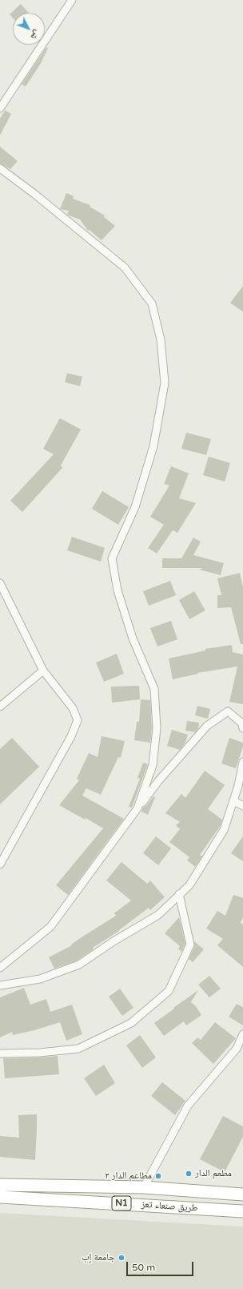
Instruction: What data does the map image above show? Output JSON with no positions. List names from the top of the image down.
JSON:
{
  "streets": {
    "highway": ["N1", "طريق صنعاء تعز"]
  },
  "places": ["مطعم الدار", "مطاعم الدار ٢", "جامعة إب"],
  "scale_bar": "50 m",
  "north": "bottom right"
}
